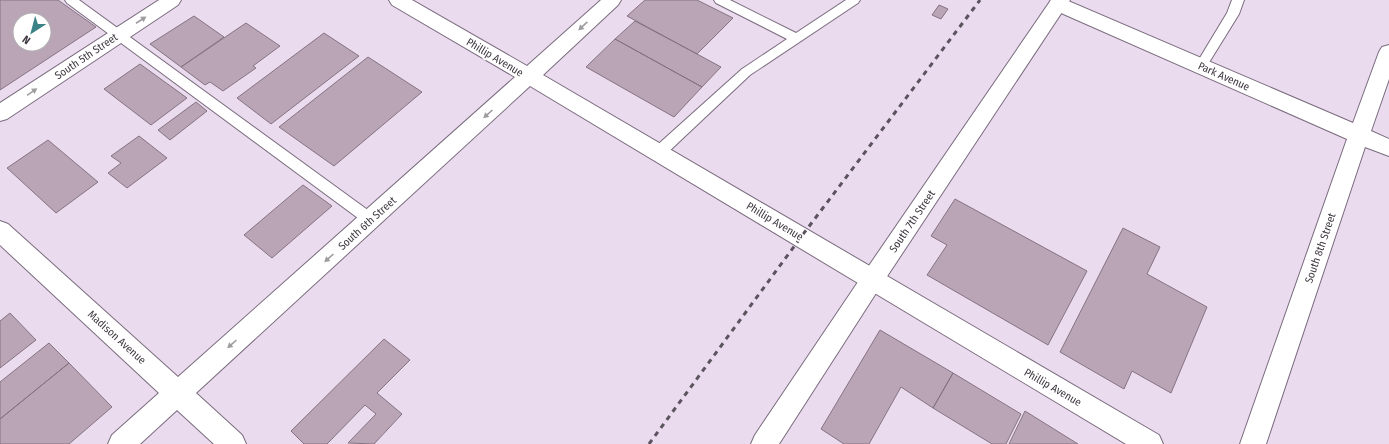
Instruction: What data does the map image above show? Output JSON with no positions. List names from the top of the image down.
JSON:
{
  "streets": {
    "street": [
      "South 5th Street",
      "Phillip Avenue",
      "Park Avenue",
      "South 7th Street",
      "South 6th Street",
      "South 8th Street",
      "Madison Avenue"
    ]
  },
  "crossings": [
    ["Phillip Avenue", "South 7th Street"],
    ["Phillip Avenue", "South 6th Street"],
    ["Park Avenue", "South 7th Street"],
    ["Park Avenue", "South 8th Street"],
    ["South 6th Street", "Madison Avenue"]
  ],
  "one_way": ["South 5th Street", "South 6th Street"],
  "north": "bottom left"
}
